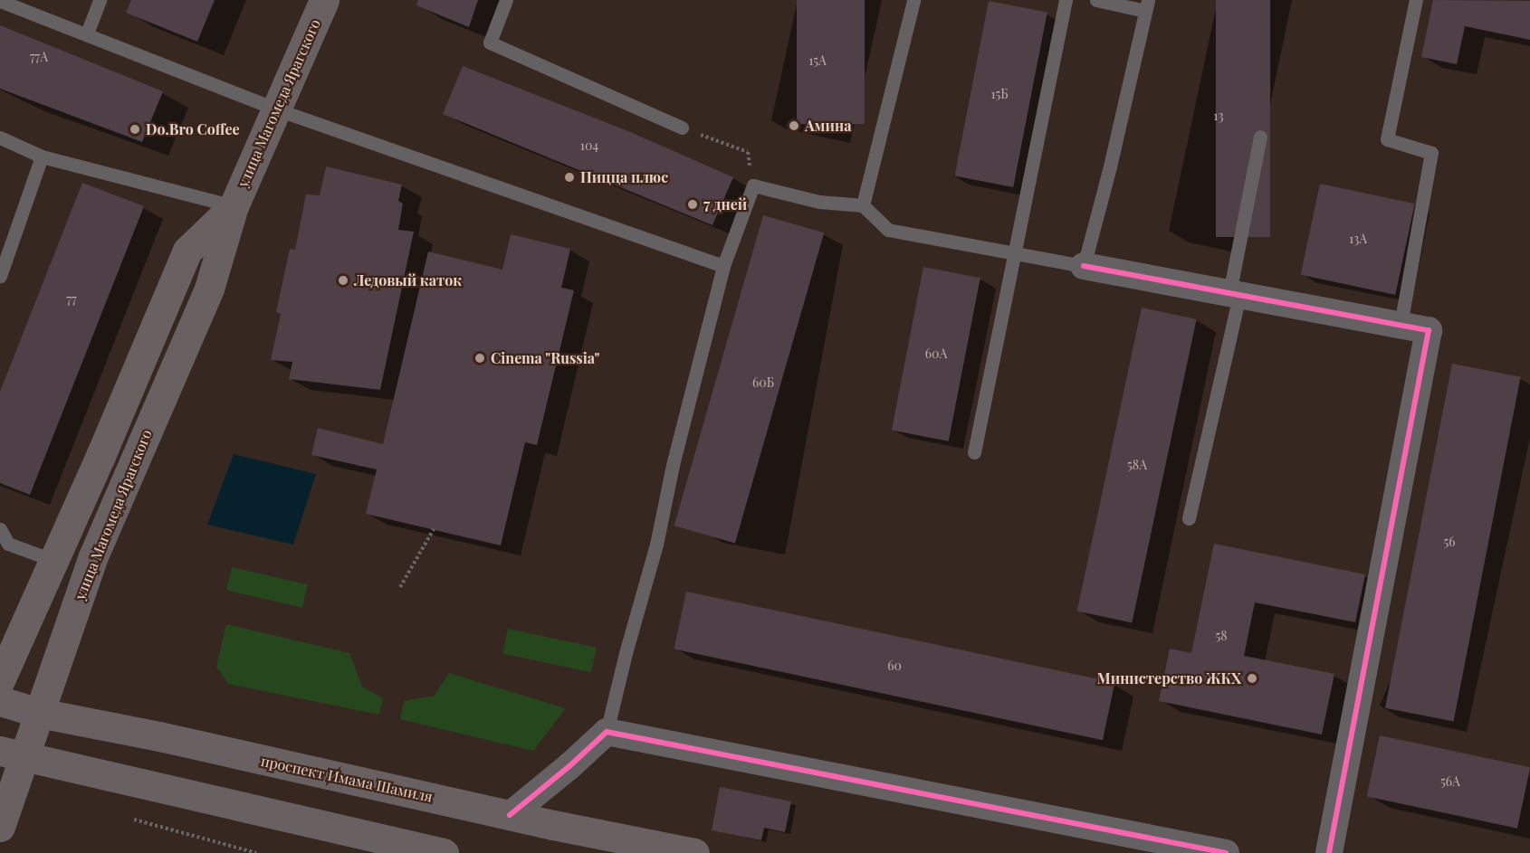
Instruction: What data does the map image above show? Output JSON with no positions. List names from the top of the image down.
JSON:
{
  "streets": {
    "main road": ["улица Магомеда Ярагского", "проспект Имама Шамиля"]
  },
  "crossings": [
    ["улица Магомеда Ярагского", "проспект Имама Шамиля"]
  ],
  "places": [
    "Амина",
    "Do.Bro Coffee",
    "Пицца плюс",
    "7 дней",
    "Ледовый каток",
    "Cinema \"Russia\"",
    "Министерство ЖКХ"
  ],
  "house_numbers": [
    "77А",
    "15А",
    "15Б",
    "13",
    "104",
    "13А",
    "77",
    "60А",
    "60Б",
    "58А",
    "56",
    "58",
    "60",
    "56А"
  ]
}
